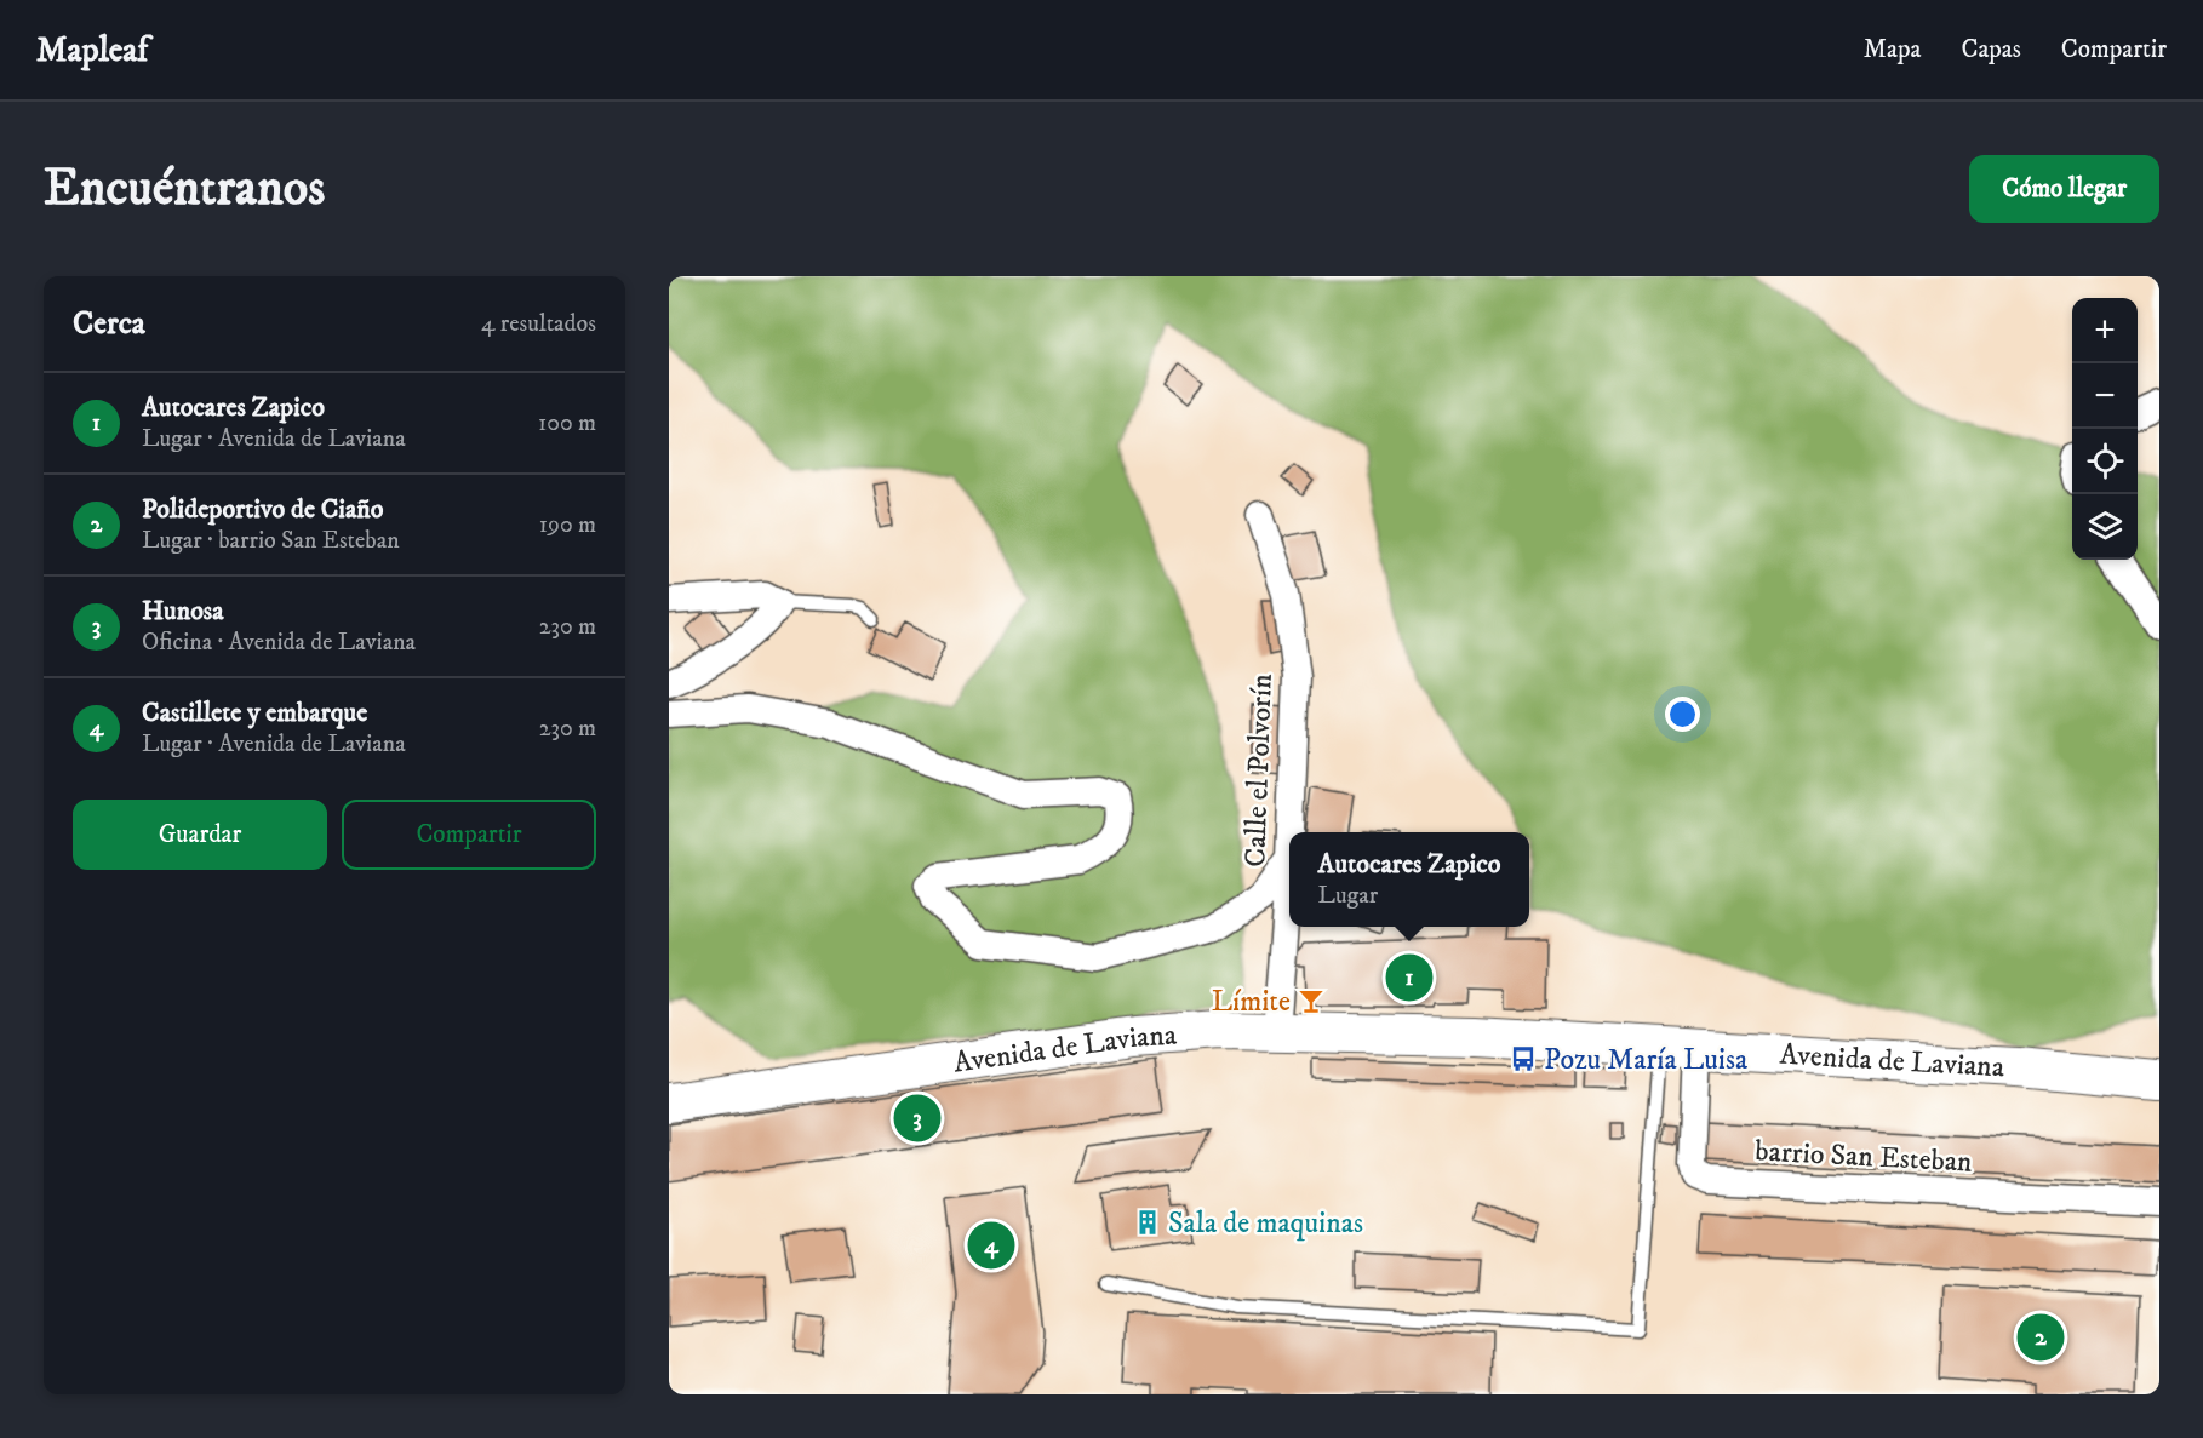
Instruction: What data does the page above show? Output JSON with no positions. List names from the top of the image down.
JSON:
{
  "streets": {
    "street": ["Calle el Polvorín", "Avenida de Laviana", "barrio San Esteban"]
  },
  "crossings": [
    ["Calle el Polvorín", "Avenida de Laviana"],
    ["Avenida de Laviana", "barrio San Esteban"]
  ],
  "places": {
    "bar": ["Límite"],
    "bus stop": ["Pozu María Luisa"],
    "building": ["Sala de maquinas"]
  },
  "page": {
    "header": "Mapleaf",
    "nav": ["Mapa", "Capas", "Compartir"],
    "buttons": [
      "Cómo llegar",
      ["Guardar", "Compartir"]
    ],
    "title": "Encuéntranos",
    "heading": ["Cerca", "4 resultados"],
    "map_buttons": ["+", "−"],
    "list": [
      {
        "mark": "1",
        "name": "Autocares Zapico",
        "note": "Lugar · Avenida de Laviana",
        "value": "100 m"
      },
      {
        "mark": "2",
        "name": "Polideportivo de Ciaño",
        "note": "Lugar · barrio San Esteban",
        "value": "190 m"
      },
      {
        "mark": "3",
        "name": "Hunosa",
        "note": "Oficina · Avenida de Laviana",
        "value": "230 m"
      },
      {
        "mark": "4",
        "name": "Castillete y embarque",
        "note": "Lugar · Avenida de Laviana",
        "value": "230 m"
      }
    ],
    "popup": ["Autocares Zapico", "Lugar"],
    "pins": [
      "1",
      "3",
      "4",
      "2"
    ]
  }
}
